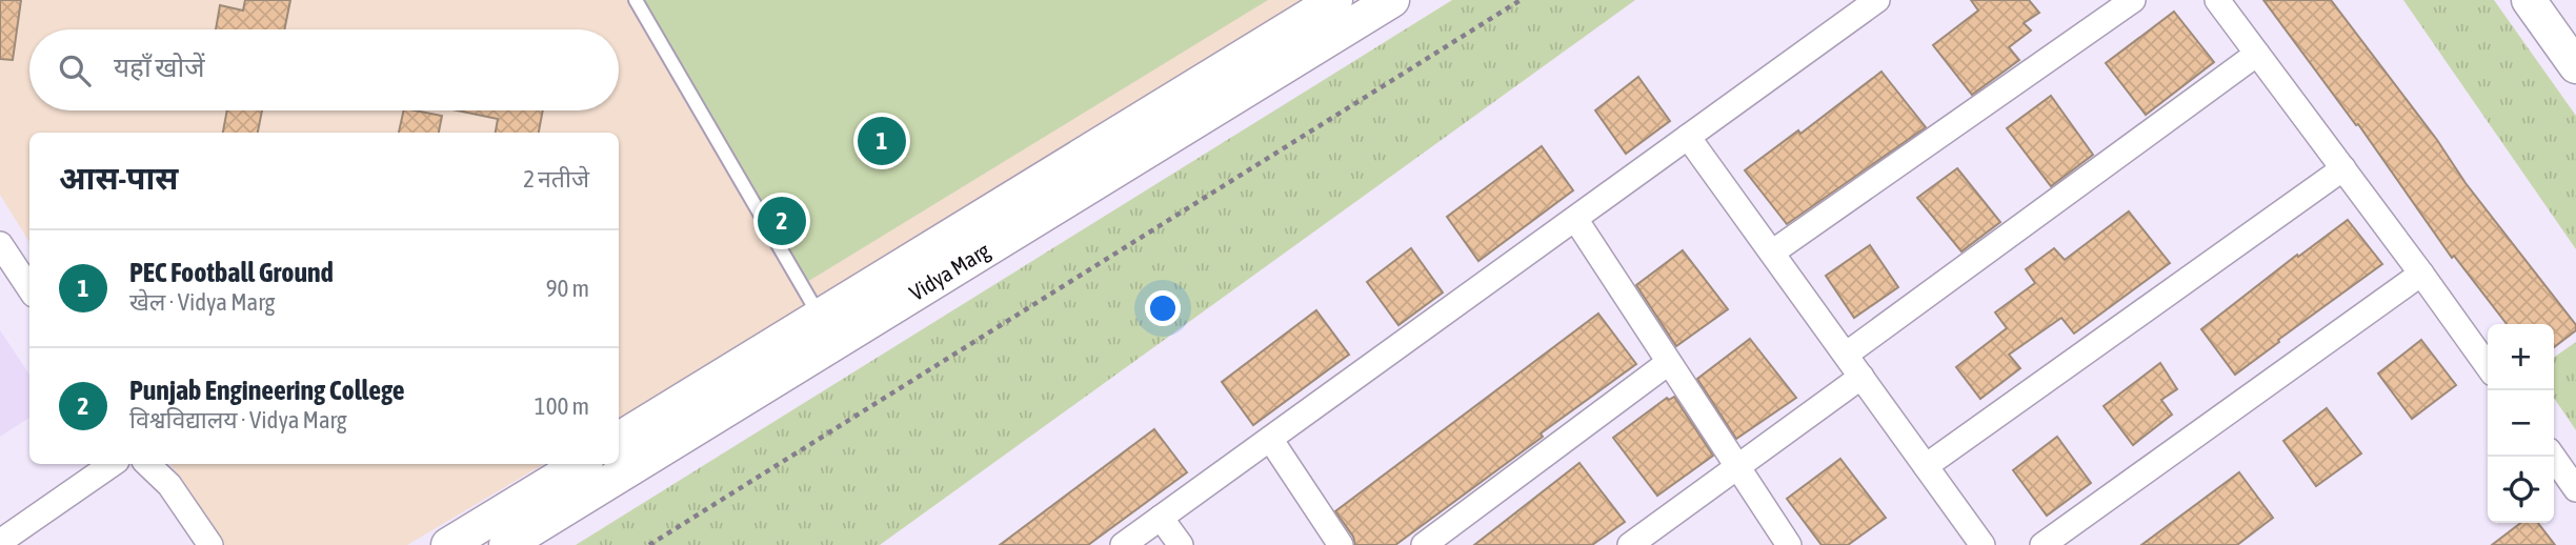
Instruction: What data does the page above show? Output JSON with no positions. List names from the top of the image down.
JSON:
{
  "streets": {
    "main road": ["Vidya Marg"]
  },
  "page": {
    "search": "यहाँ खोजें",
    "pins": ["1", "2"],
    "heading": ["आस-पास", "2 नतीजे"],
    "list": [
      {
        "mark": "1",
        "name": "PEC Football Ground",
        "note": "खेल · Vidya Marg",
        "value": "90 m"
      },
      {
        "mark": "2",
        "name": "Punjab Engineering College",
        "note": "विश्वविद्यालय · Vidya Marg",
        "value": "100 m"
      }
    ],
    "map_buttons": ["+", "−"]
  }
}
